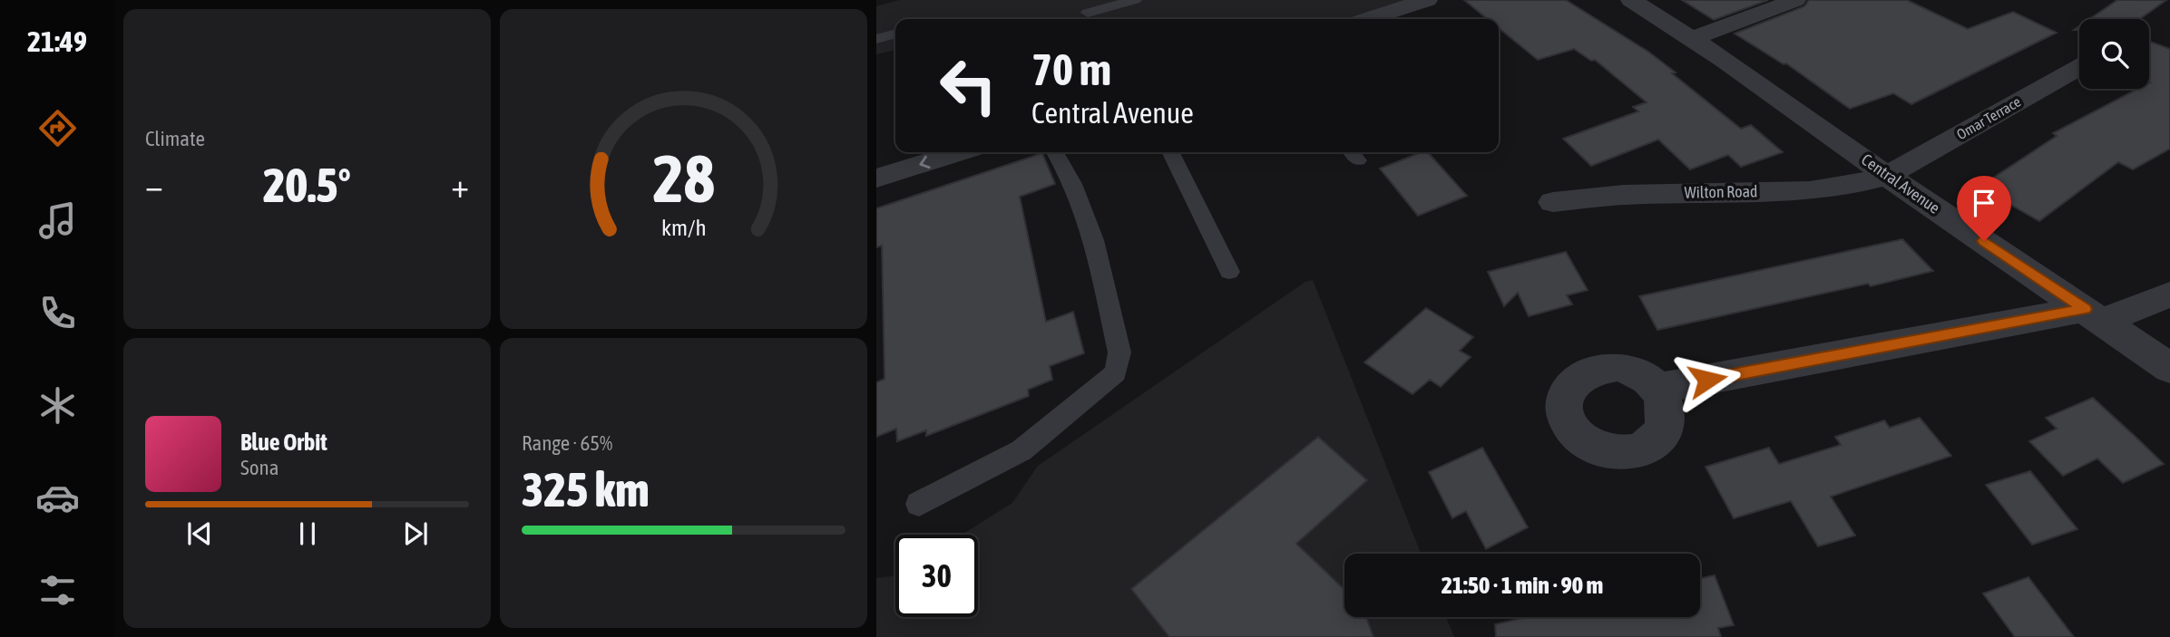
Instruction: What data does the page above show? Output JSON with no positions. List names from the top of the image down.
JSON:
{
  "streets": {
    "street": ["Omar Terrace", "Central Avenue", "Wilton Road"]
  },
  "crossings": [
    ["Omar Terrace", "Central Avenue"],
    ["Omar Terrace", "Wilton Road"],
    ["Central Avenue", "Wilton Road"]
  ],
  "page": {
    "tabs": "21:49",
    "tile": [
      "Climate",
      ["Range · 65%", "325 km"]
    ],
    "turn": ["70 m", "Central Avenue"],
    "heat": ["−", "20.5°", "+"],
    "song": ["Blue Orbit", "Sona"],
    "limit": "30",
    "trip": "21:50 · 1 min · 90 m",
    "gauge": ["28", "km/h"]
  }
}
